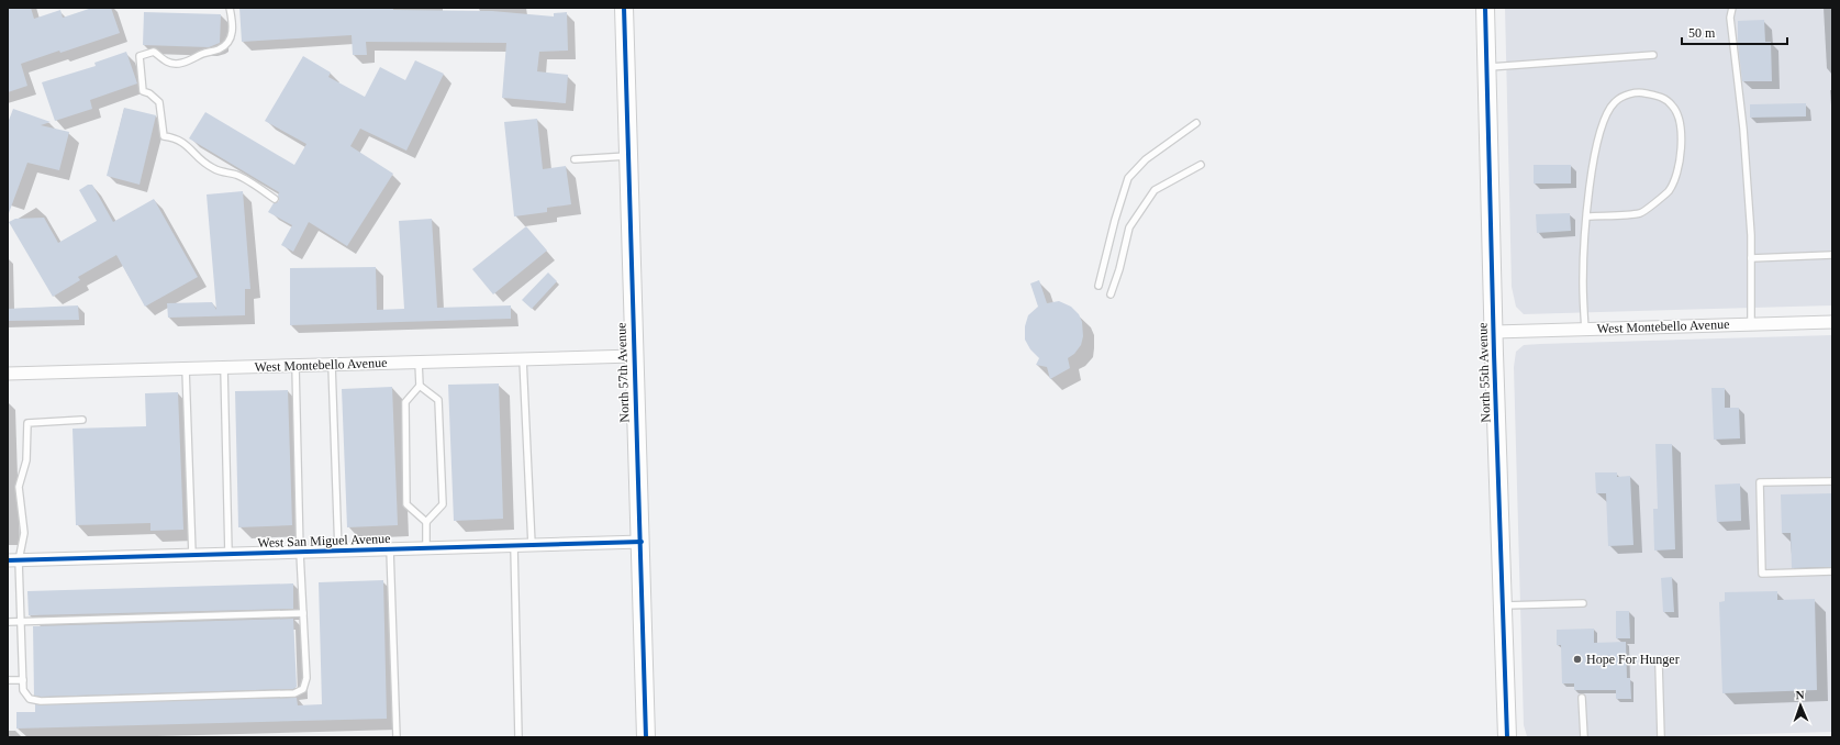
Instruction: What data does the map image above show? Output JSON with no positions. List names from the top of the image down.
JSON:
{
  "streets": {
    "street": [
      "West Montebello Avenue",
      "North 57th Avenue",
      "North 55th Avenue",
      "West San Miguel Avenue"
    ]
  },
  "crossings": [
    ["West Montebello Avenue", "North 57th Avenue"],
    ["West Montebello Avenue", "North 55th Avenue"],
    ["North 57th Avenue", "West San Miguel Avenue"]
  ],
  "places": ["Hope For Hunger"],
  "scale_bar": "50 m",
  "north": "top"
}
